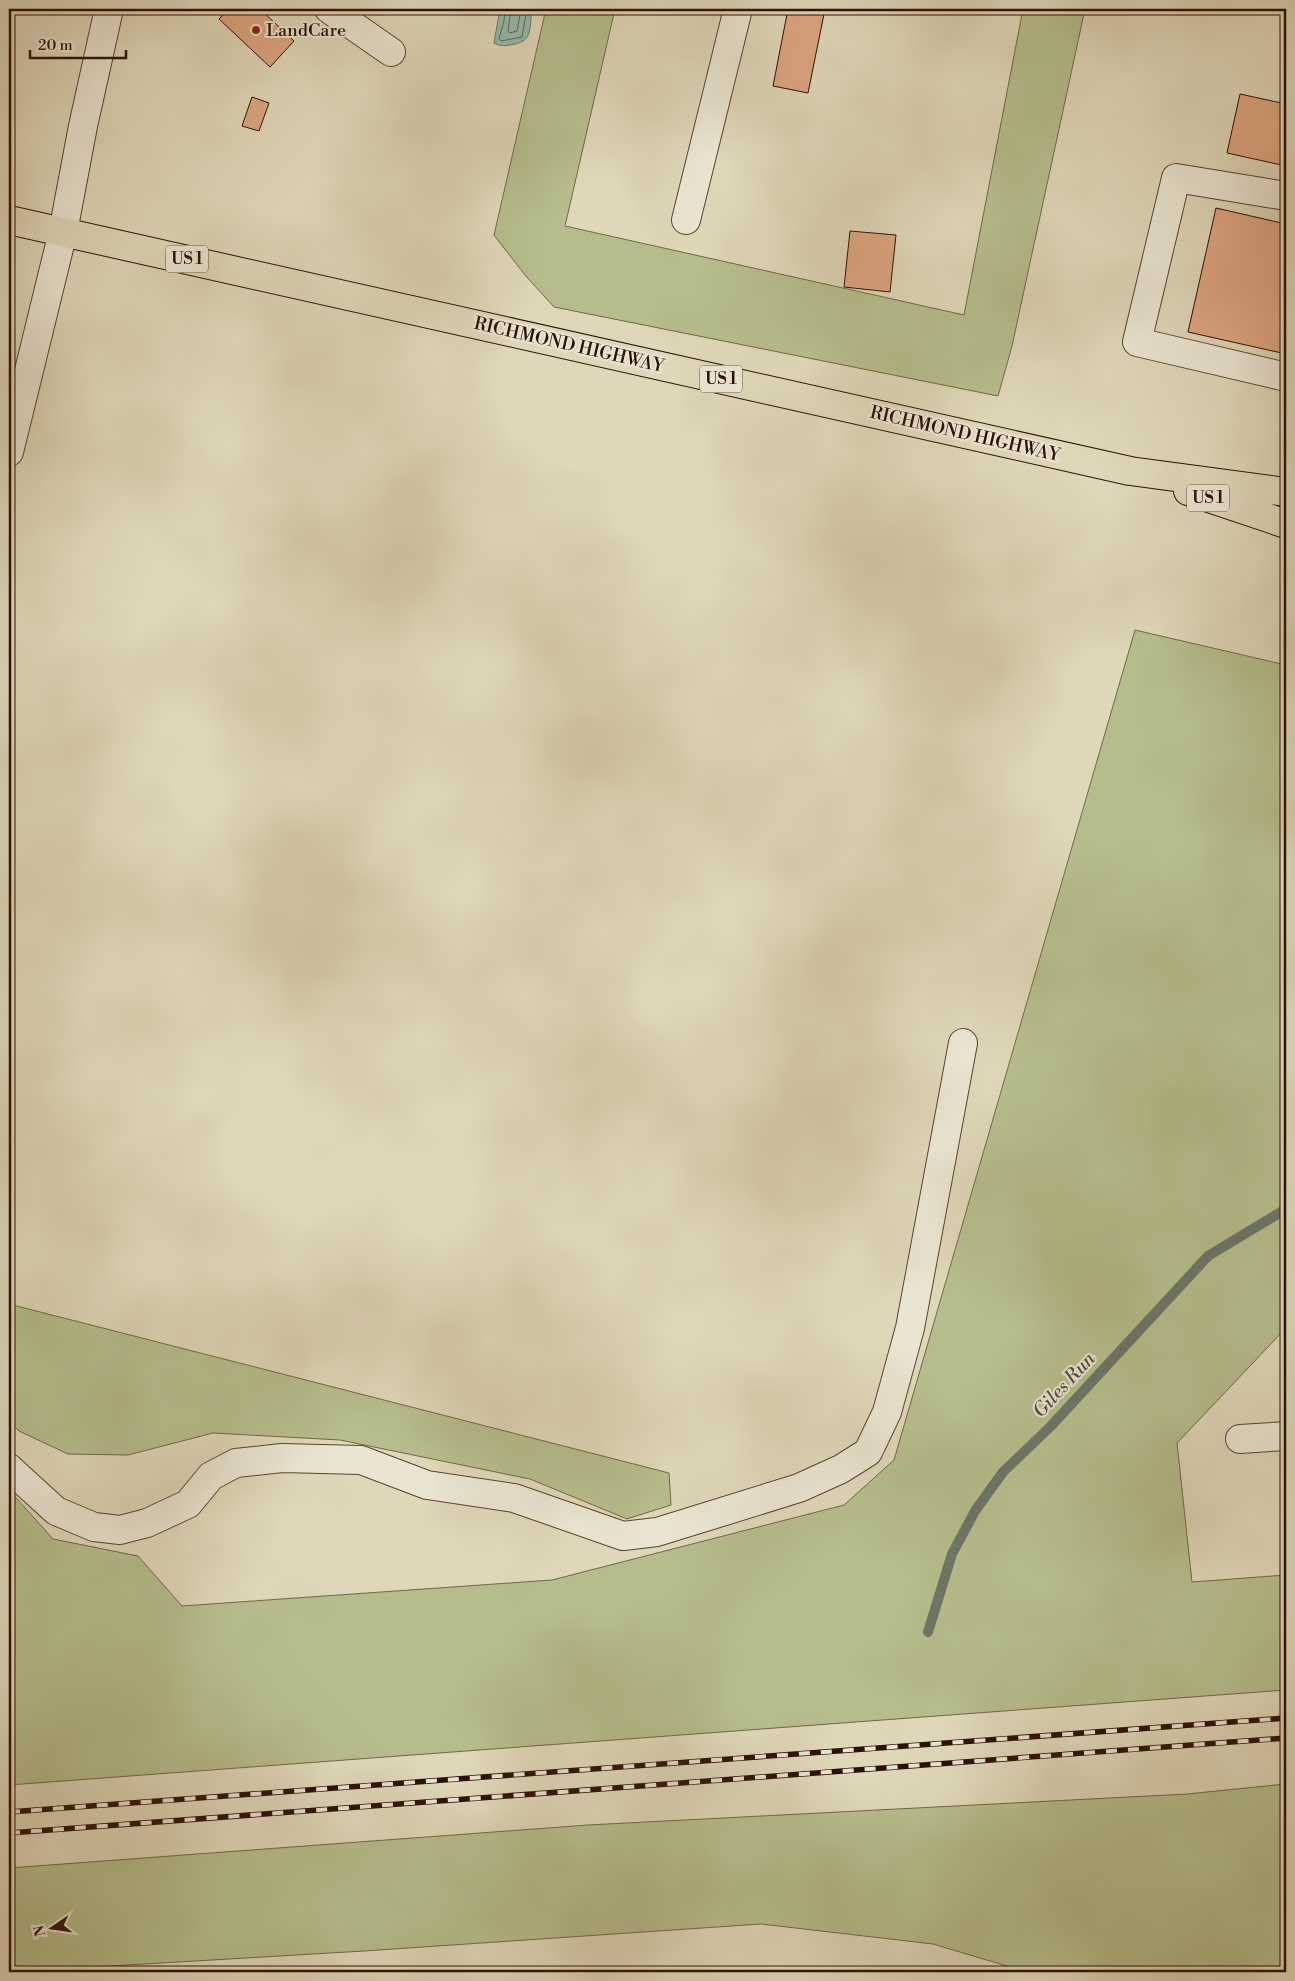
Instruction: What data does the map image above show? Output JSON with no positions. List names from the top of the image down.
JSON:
{
  "streets": {
    "highway": ["US 1", "RICHMOND HIGHWAY"]
  },
  "water": ["Giles Run"],
  "places": ["LandCare"],
  "scale_bar": "20 m",
  "north": "left"
}
